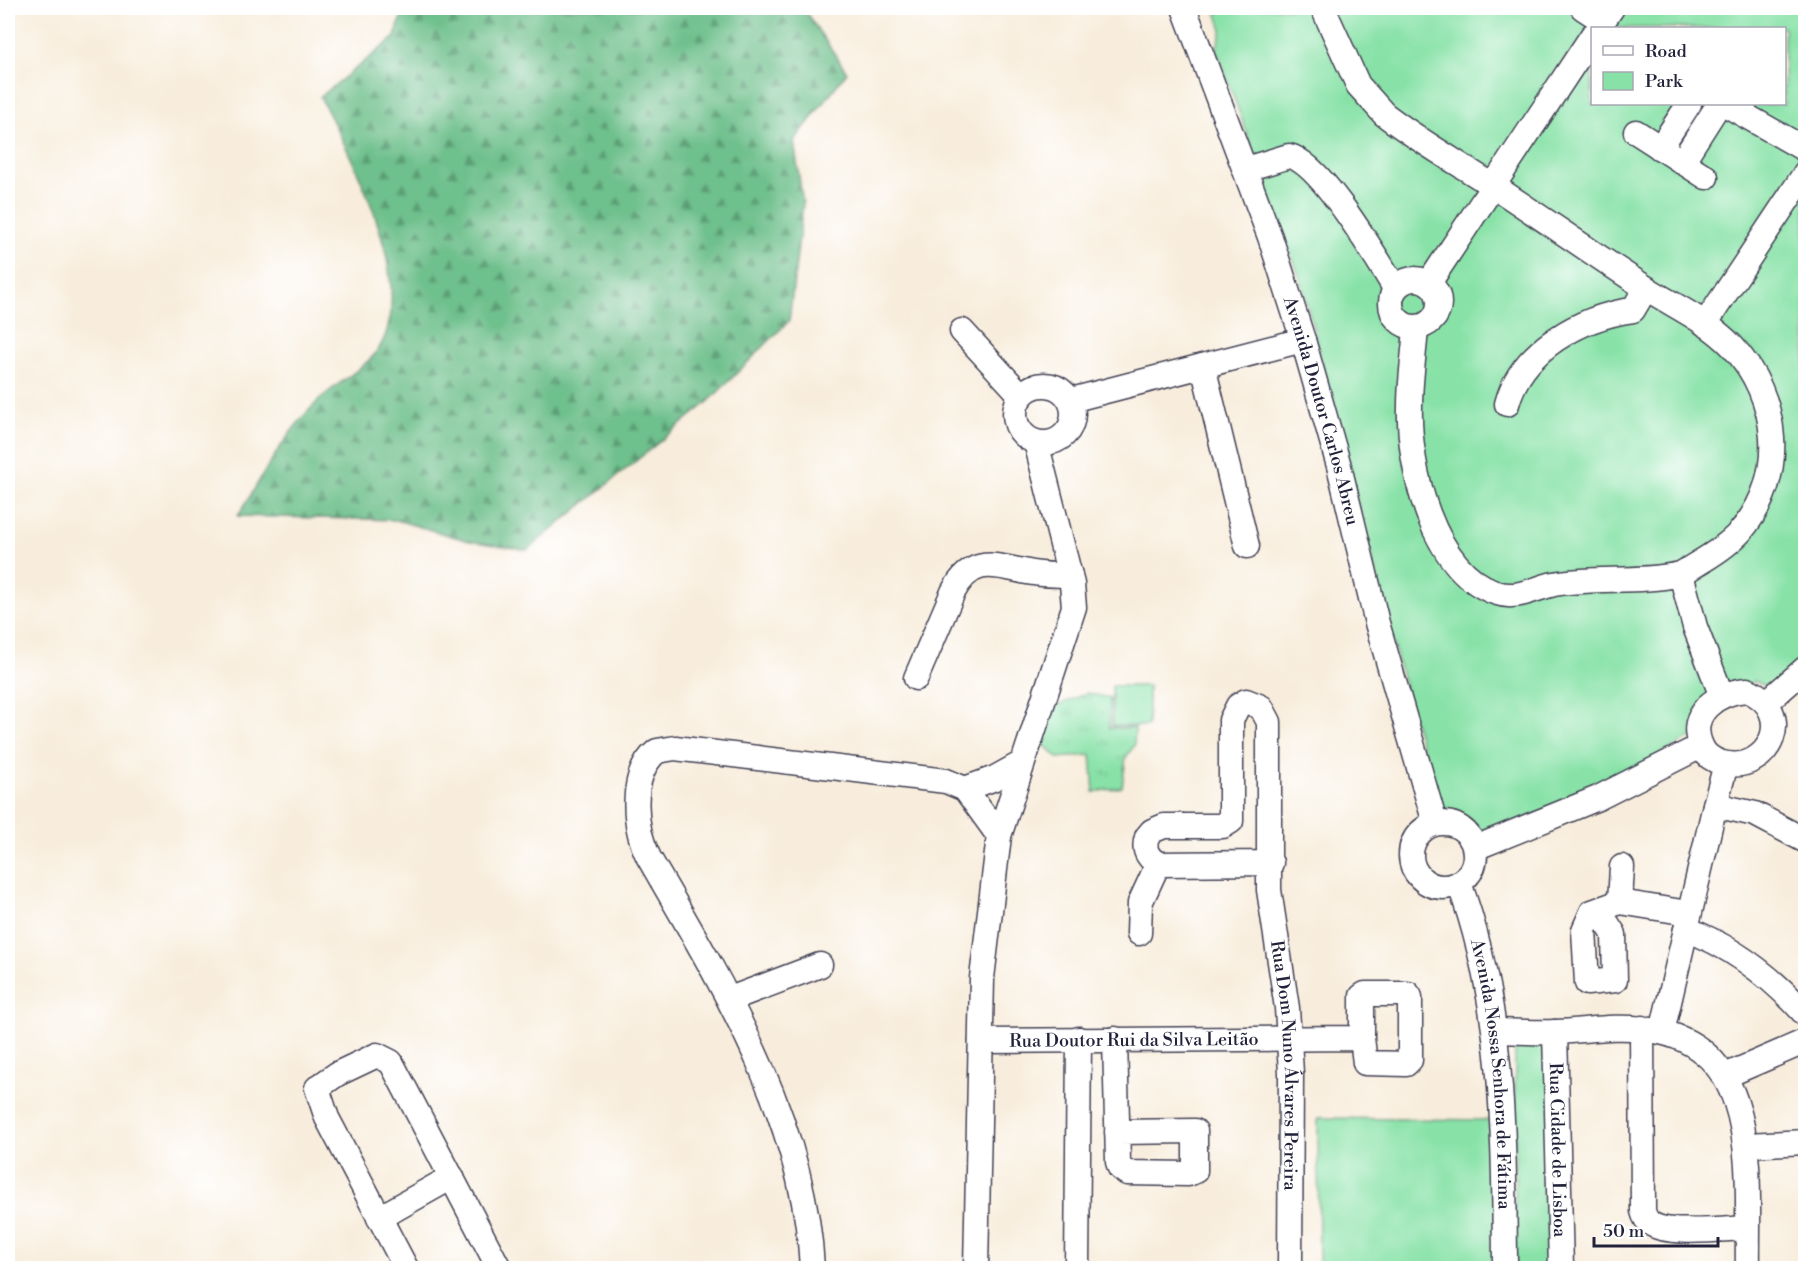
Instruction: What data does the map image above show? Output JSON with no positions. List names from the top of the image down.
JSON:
{
  "streets": {
    "street": [
      "Avenida Doutor Carlos Abreu",
      "Rua Doutor Rui da Silva Leitão",
      "Rua Dom Nuno Álvares Pereira",
      "Avenida Nossa Senhora de Fátima",
      "Rua Cidade de Lisboa"
    ]
  },
  "crossings": [
    ["Avenida Doutor Carlos Abreu", "Avenida Nossa Senhora de Fátima"],
    ["Rua Doutor Rui da Silva Leitão", "Rua Dom Nuno Álvares Pereira"]
  ],
  "legend": ["Road", "Park"],
  "scale_bar": "50 m"
}
